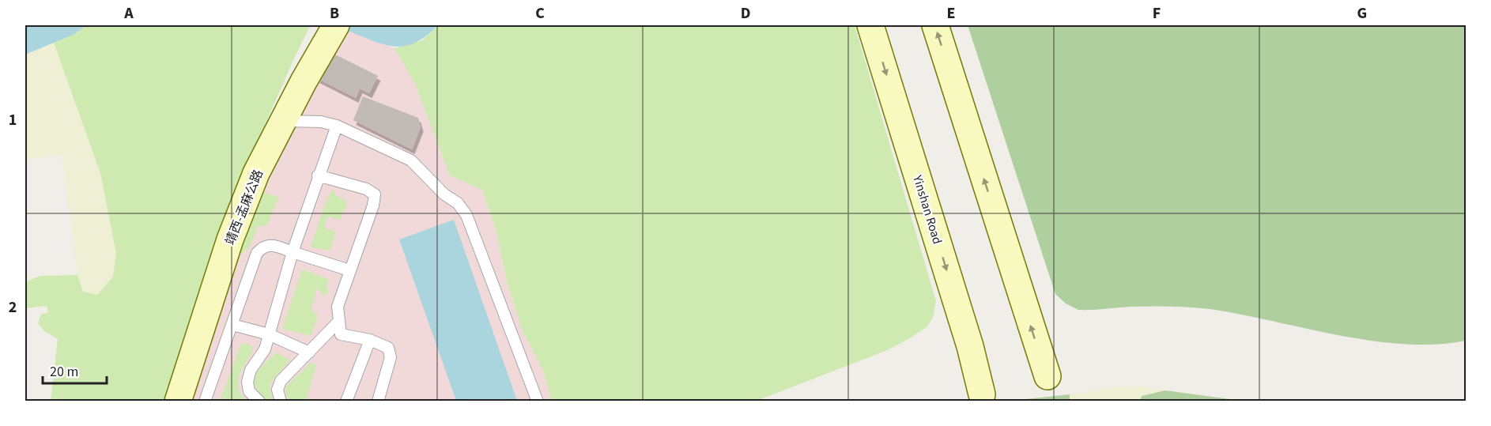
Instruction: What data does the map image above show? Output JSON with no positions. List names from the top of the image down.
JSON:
{
  "streets": {
    "main road": ["靖西-孟麻公路", "Yinshan Road"]
  },
  "scale_bar": "20 m",
  "grid": {
    "columns": [
      "A",
      "B",
      "C",
      "D",
      "E",
      "F",
      "G"
    ],
    "rows": ["1", "2"]
  }
}
